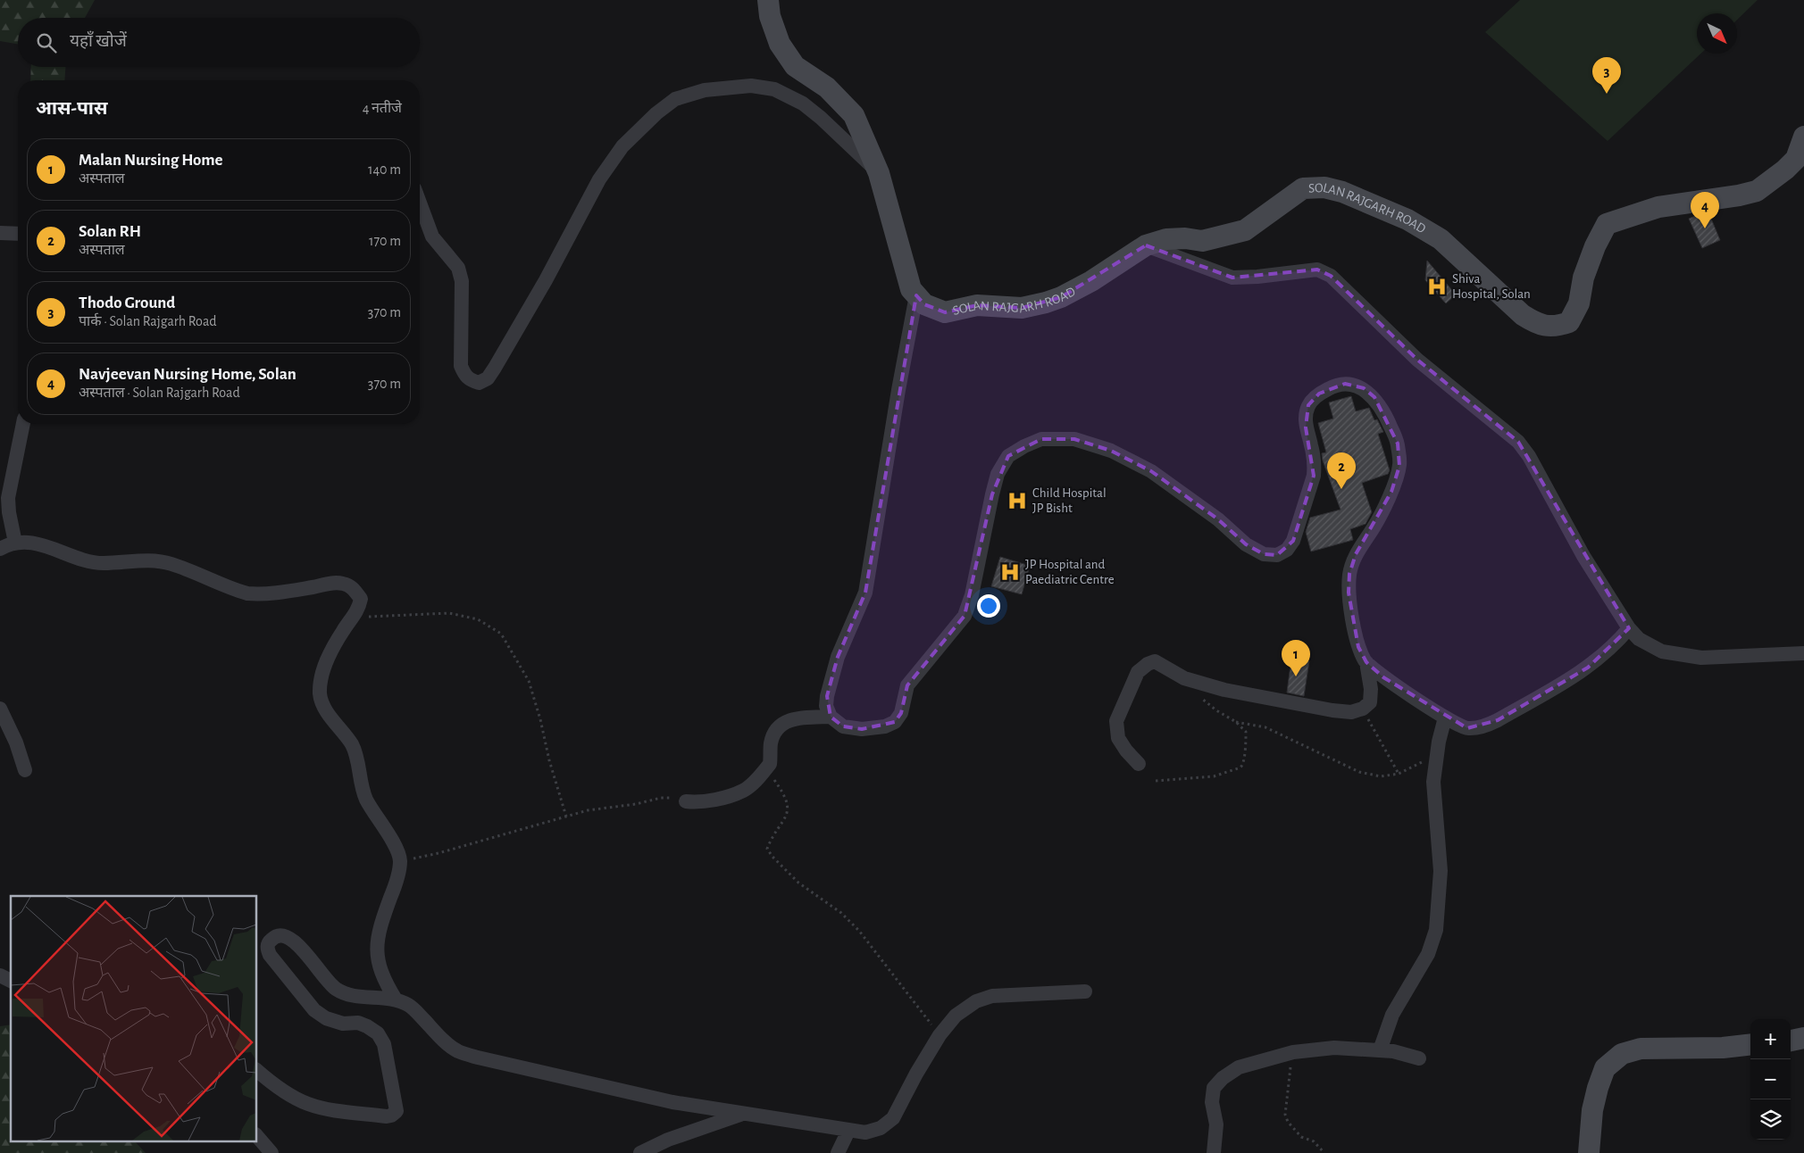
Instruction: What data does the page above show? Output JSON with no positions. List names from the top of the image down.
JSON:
{
  "streets": {
    "main road": ["SOLAN RAJGARH ROAD"]
  },
  "places": {
    "hospital": ["Shiva Hospital, Solan", "Child Hospital JP Bisht", "JP Hospital and Paediatric Centre"]
  },
  "north": "bottom right",
  "page": {
    "search": "यहाँ खोजें",
    "pins": [
      "3",
      "4",
      "2",
      "1"
    ],
    "heading": ["आस-पास", "4 नतीजे"],
    "list": [
      {
        "mark": "1",
        "name": "Malan Nursing Home",
        "note": "अस्पताल",
        "value": "140 m"
      },
      {
        "mark": "2",
        "name": "Solan RH",
        "note": "अस्पताल",
        "value": "170 m"
      },
      {
        "mark": "3",
        "name": "Thodo Ground",
        "note": "पार्क · Solan Rajgarh Road",
        "value": "370 m"
      },
      {
        "mark": "4",
        "name": "Navjeevan Nursing Home, Solan",
        "note": "अस्पताल · Solan Rajgarh Road",
        "value": "370 m"
      }
    ],
    "map_buttons": ["+", "−"]
  }
}
